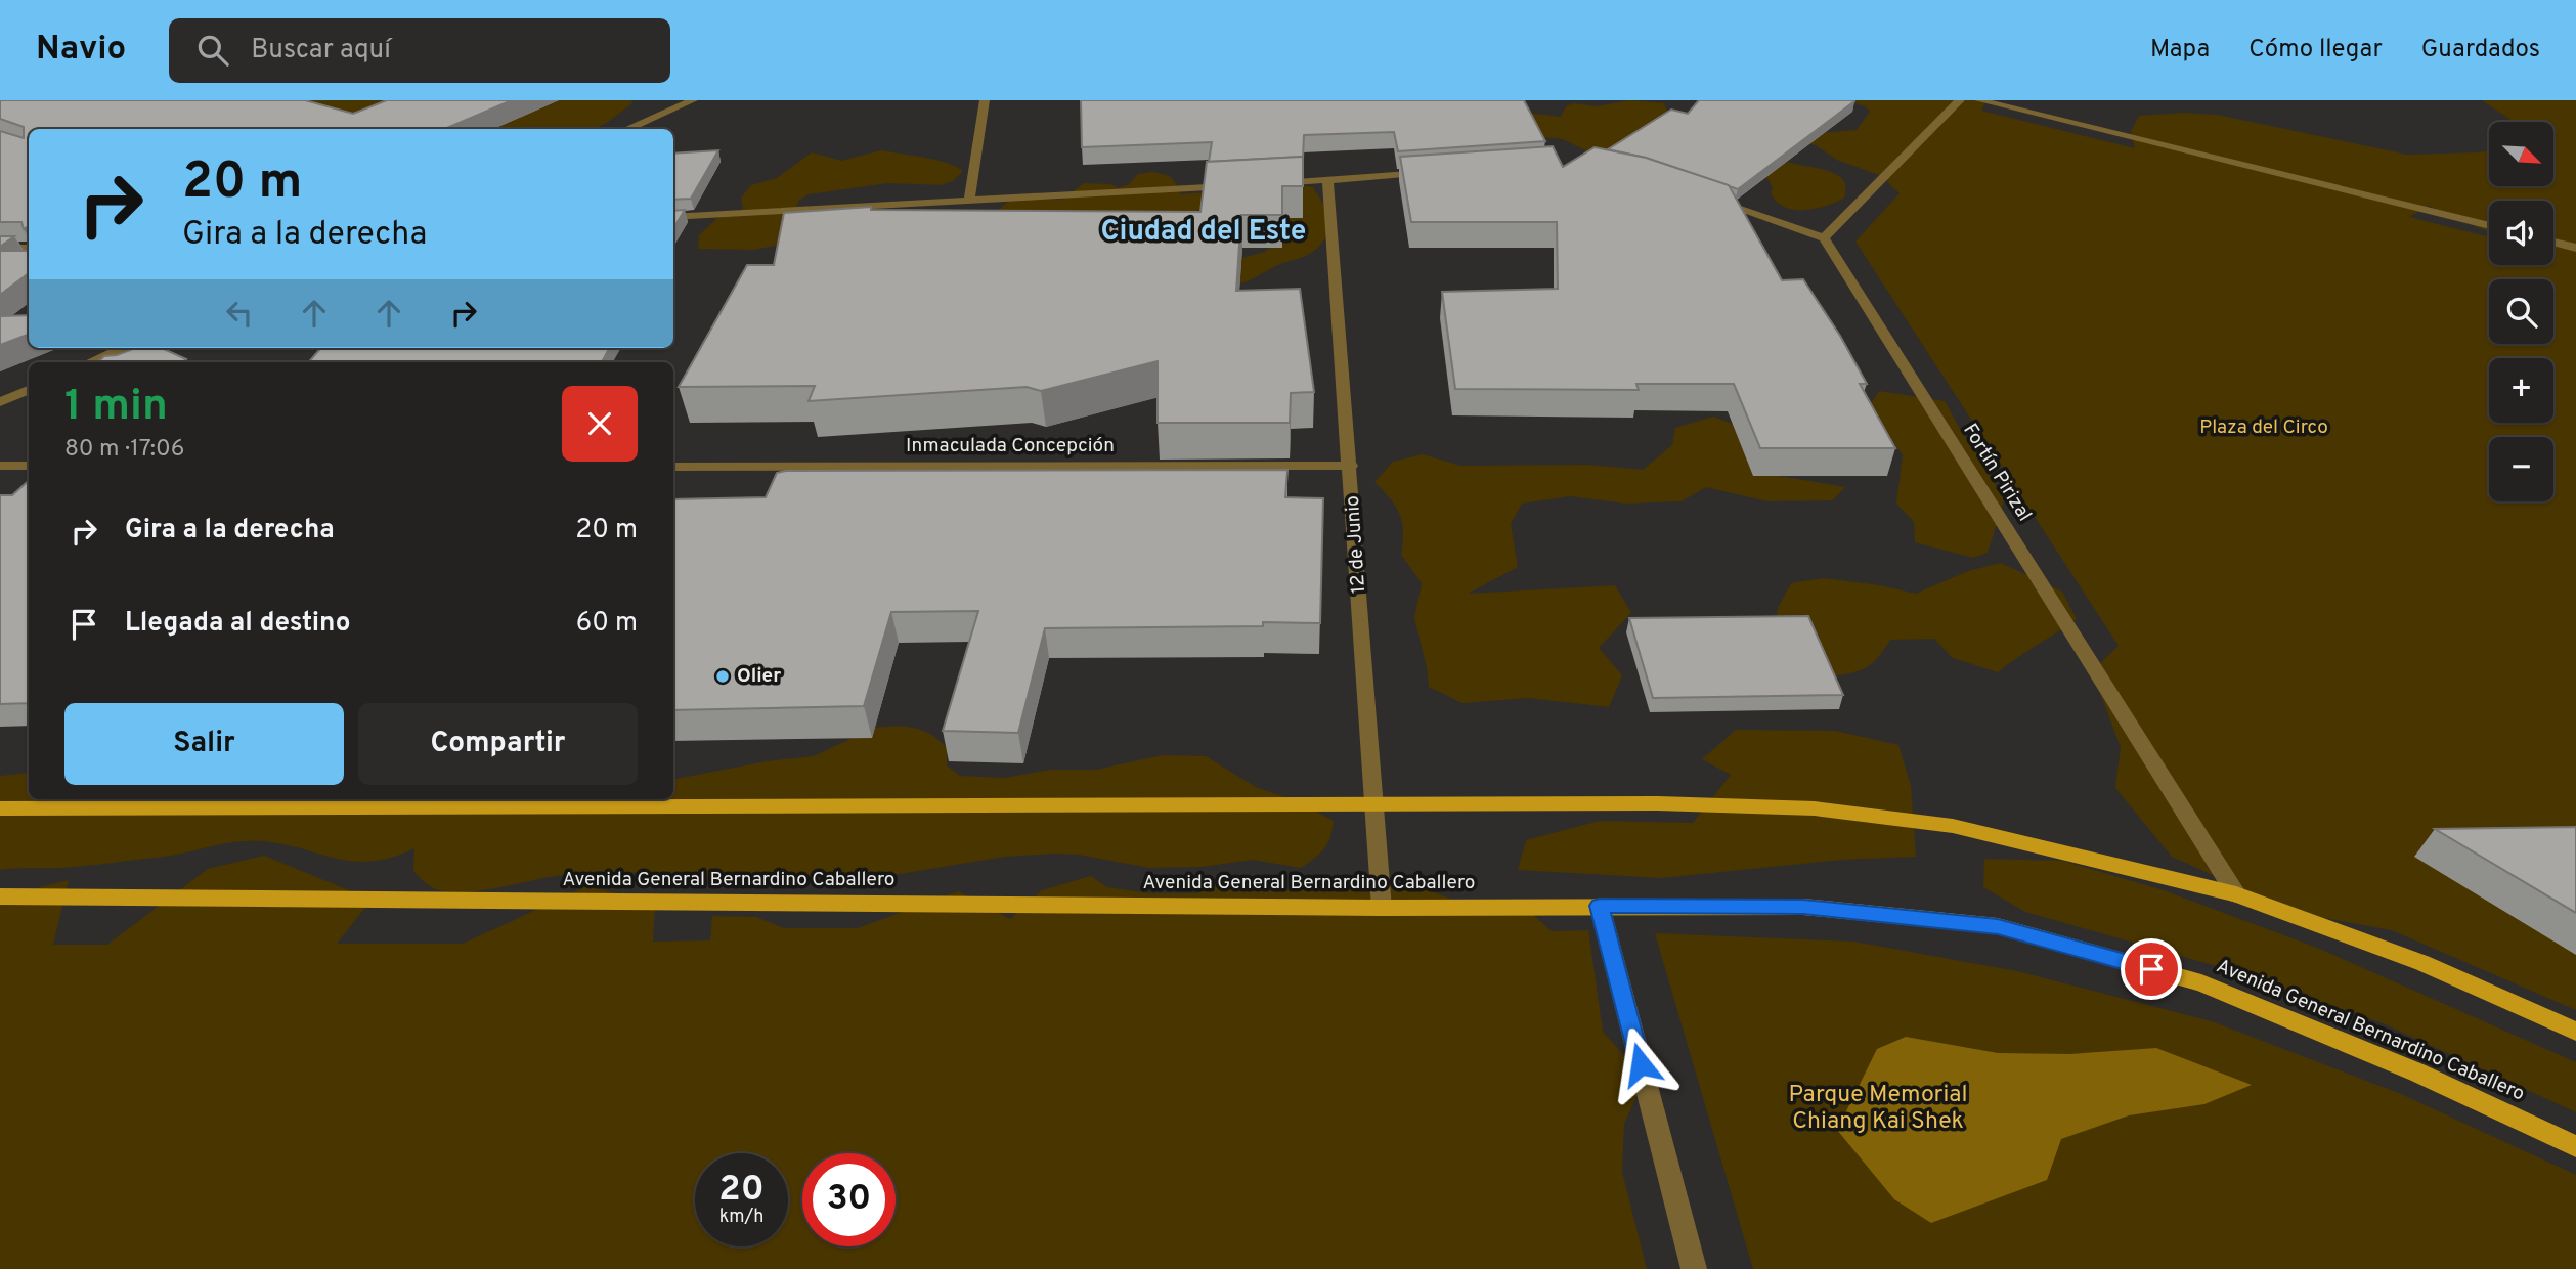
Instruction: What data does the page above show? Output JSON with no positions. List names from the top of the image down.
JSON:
{
  "streets": {
    "main road": ["Avenida General Bernardino Caballero"],
    "street": ["Inmaculada Concepción", "Fortín Pirizal", "12 de Junio"]
  },
  "crossings": [
    ["Inmaculada Concepción", "12 de Junio"],
    ["12 de Junio", "Avenida General Bernardino Caballero"]
  ],
  "districts": ["Ciudad del Este"],
  "parks": ["Plaza del Circo", "Parque Memorial Chiang Kai Shek"],
  "places": ["Olier"],
  "north": "bottom right",
  "page": {
    "header": "Navio",
    "search": "Buscar aquí",
    "nav": ["Mapa", "Cómo llegar", "Guardados"],
    "map_buttons": ["+", "−"],
    "turn": ["20 m", "Gira a la derecha"],
    "heading": ["1 min", "80 m · 17:06"],
    "list": [
      {
        "name": "Gira a la derecha",
        "value": "20 m"
      },
      {
        "name": "Llegada al destino",
        "value": "60 m"
      }
    ],
    "buttons": ["Salir", "Compartir"],
    "speed": "20 km/h",
    "limit": "30"
  }
}
